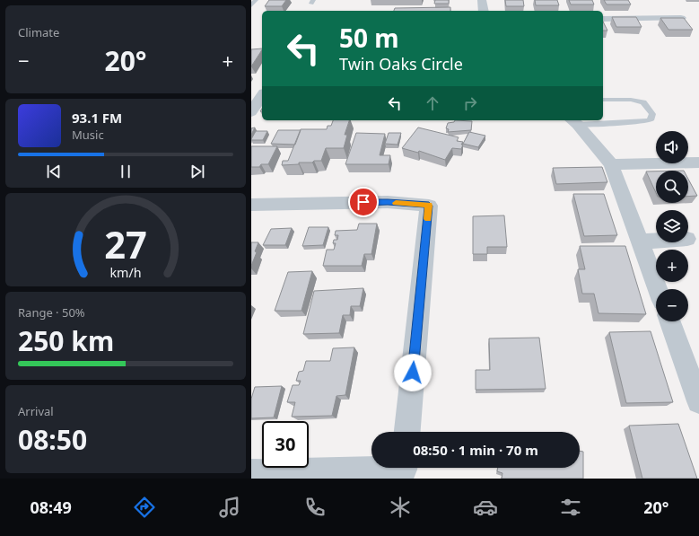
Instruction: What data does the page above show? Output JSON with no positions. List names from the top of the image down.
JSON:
{
  "page": {
    "tile": [
      "Climate",
      ["Range · 50%", "250 km"],
      ["Arrival", "08:50"]
    ],
    "turn": ["50 m", "Twin Oaks Circle"],
    "heat": ["−", "20°", "+"],
    "song": ["93.1 FM", "Music"],
    "map_buttons": ["+", "−"],
    "limit": "30",
    "trip": "08:50 · 1 min · 70 m",
    "tabs": ["08:49", "20°"],
    "gauge": ["27", "km/h"]
  }
}
